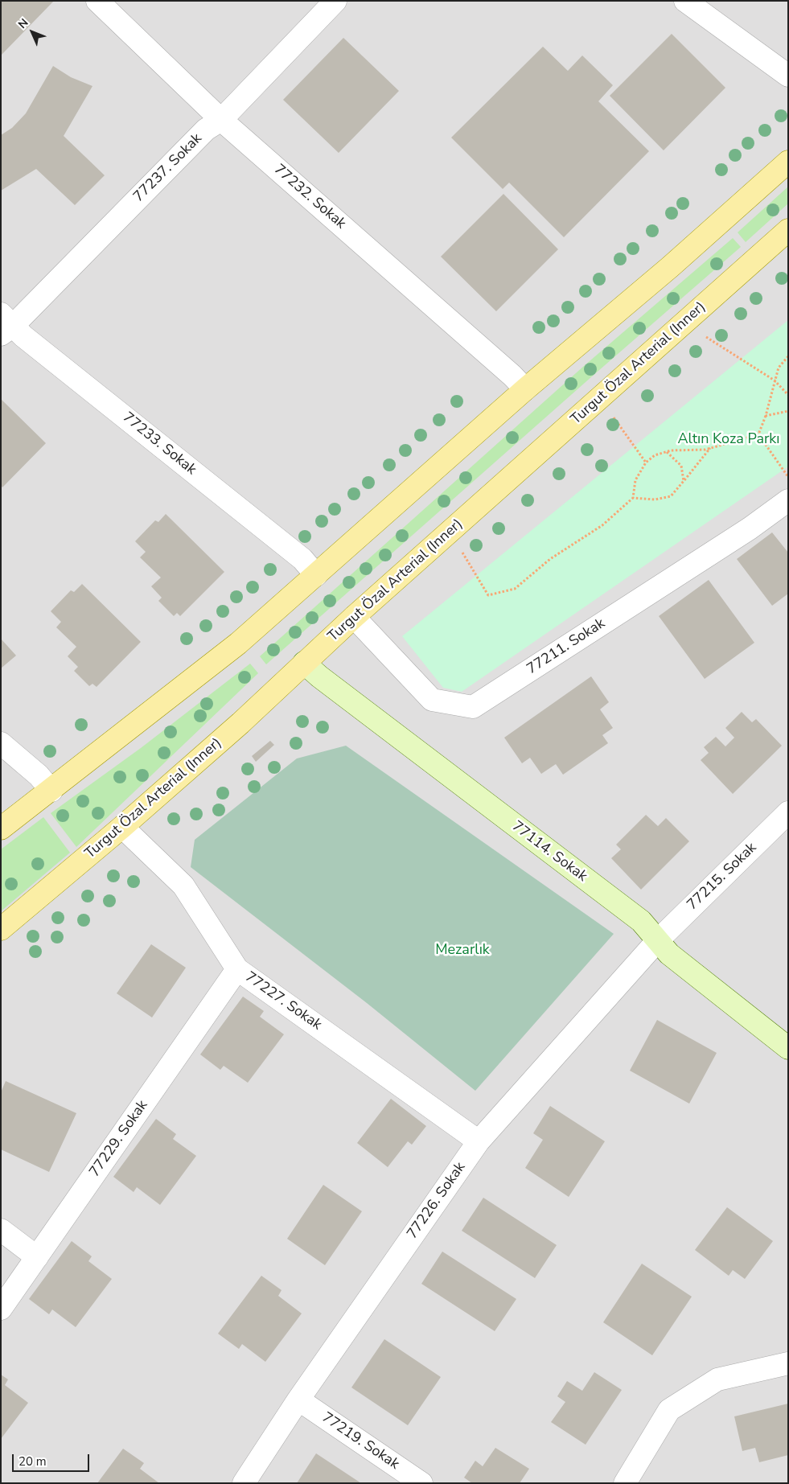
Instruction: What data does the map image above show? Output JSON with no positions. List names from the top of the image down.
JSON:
{
  "streets": {
    "main road": ["Turgut Özal Arterial (Inner)", "77114. Sokak"],
    "street": [
      "77237. Sokak",
      "77232. Sokak",
      "77233. Sokak",
      "77211. Sokak",
      "77215. Sokak",
      "77227. Sokak",
      "77229. Sokak",
      "77226. Sokak",
      "77219. Sokak"
    ]
  },
  "crossings": [
    ["77237. Sokak", "77232. Sokak"],
    ["77237. Sokak", "77233. Sokak"],
    ["Turgut Özal Arterial (Inner)", "77211. Sokak"],
    ["Turgut Özal Arterial (Inner)", "77114. Sokak"],
    ["Turgut Özal Arterial (Inner)", "77227. Sokak"],
    ["77114. Sokak", "77215. Sokak"],
    ["77114. Sokak", "77226. Sokak"],
    ["77215. Sokak", "77226. Sokak"],
    ["77227. Sokak", "77229. Sokak"],
    ["77227. Sokak", "77226. Sokak"],
    ["77226. Sokak", "77219. Sokak"]
  ],
  "parks": ["Altın Koza Parkı", "Mezarlık"],
  "scale_bar": "20 m",
  "north": "top left"
}
